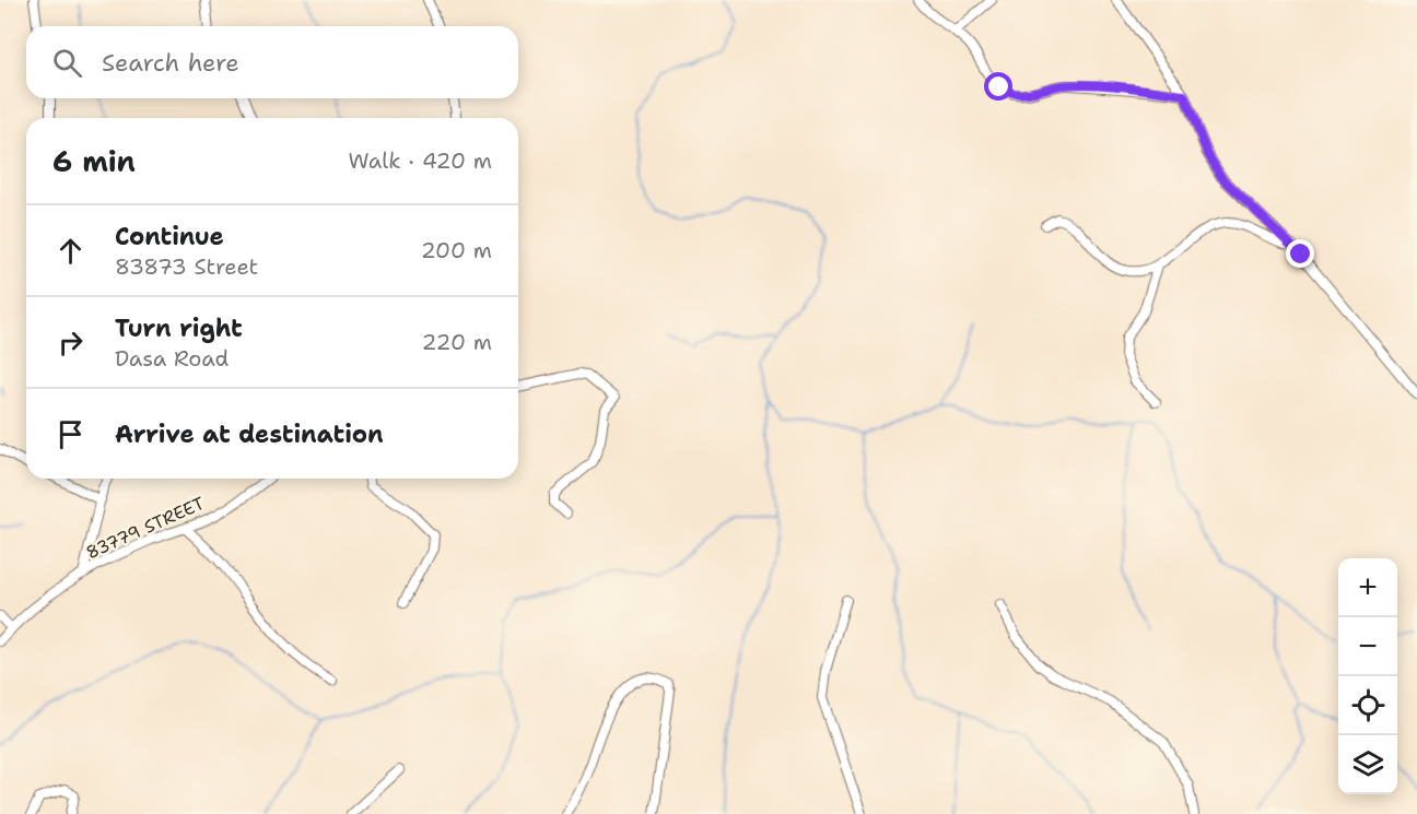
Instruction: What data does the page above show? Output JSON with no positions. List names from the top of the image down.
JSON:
{
  "streets": {
    "street": ["83779 STREET"]
  },
  "page": {
    "search": "Search here",
    "heading": ["6 min", "Walk · 420 m"],
    "list": [
      ["Continue", "83873 Street", "200 m"],
      ["Turn right", "Dasa Road", "220 m"],
      "Arrive at destination"
    ],
    "map_buttons": ["+", "−"]
  }
}
